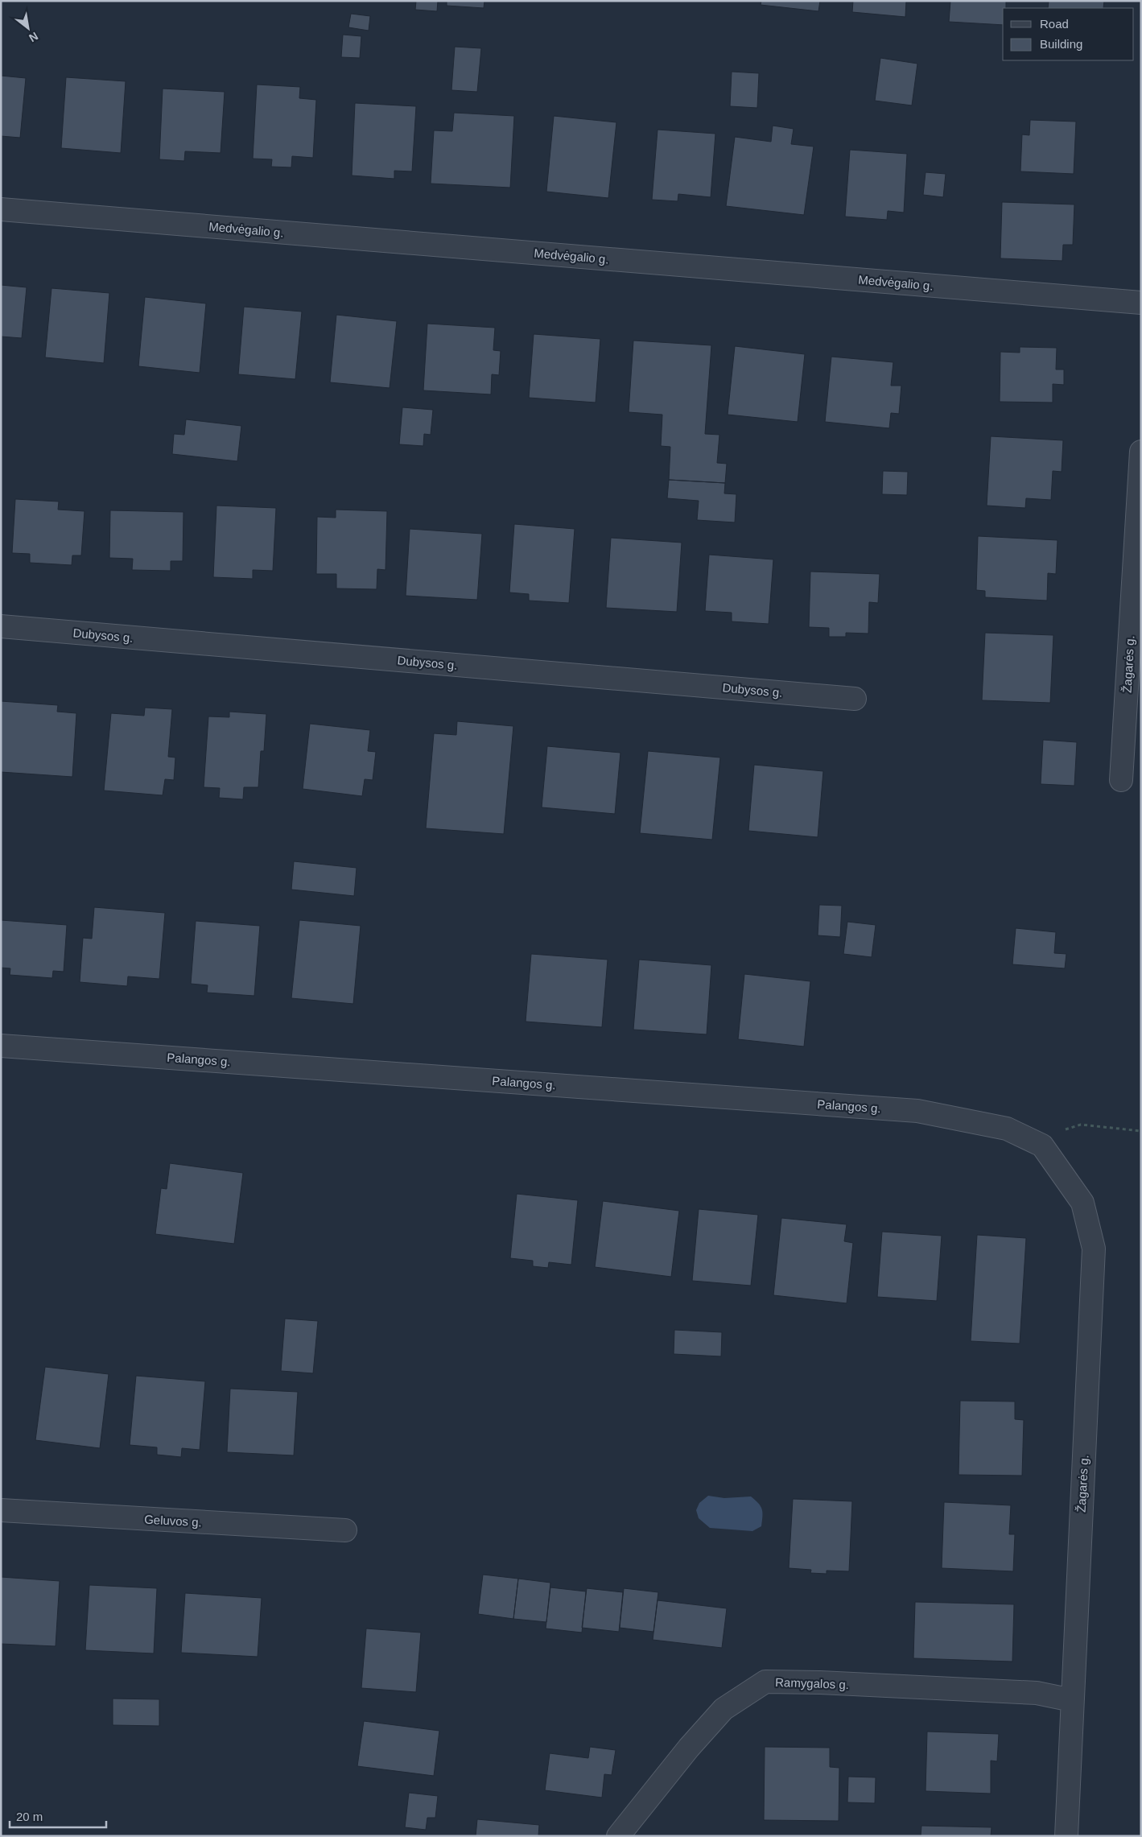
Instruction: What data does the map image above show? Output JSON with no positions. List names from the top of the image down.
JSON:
{
  "streets": {
    "street": [
      "Medvėgalio g.",
      "Dubysos g.",
      "Žagarės g.",
      "Palangos g.",
      "Geluvos g.",
      "Ramygalos g."
    ]
  },
  "crossings": [
    ["Žagarės g.", "Palangos g."],
    ["Žagarės g.", "Ramygalos g."]
  ],
  "legend": ["Road", "Building"],
  "scale_bar": "20 m",
  "north": "bottom right"
}
